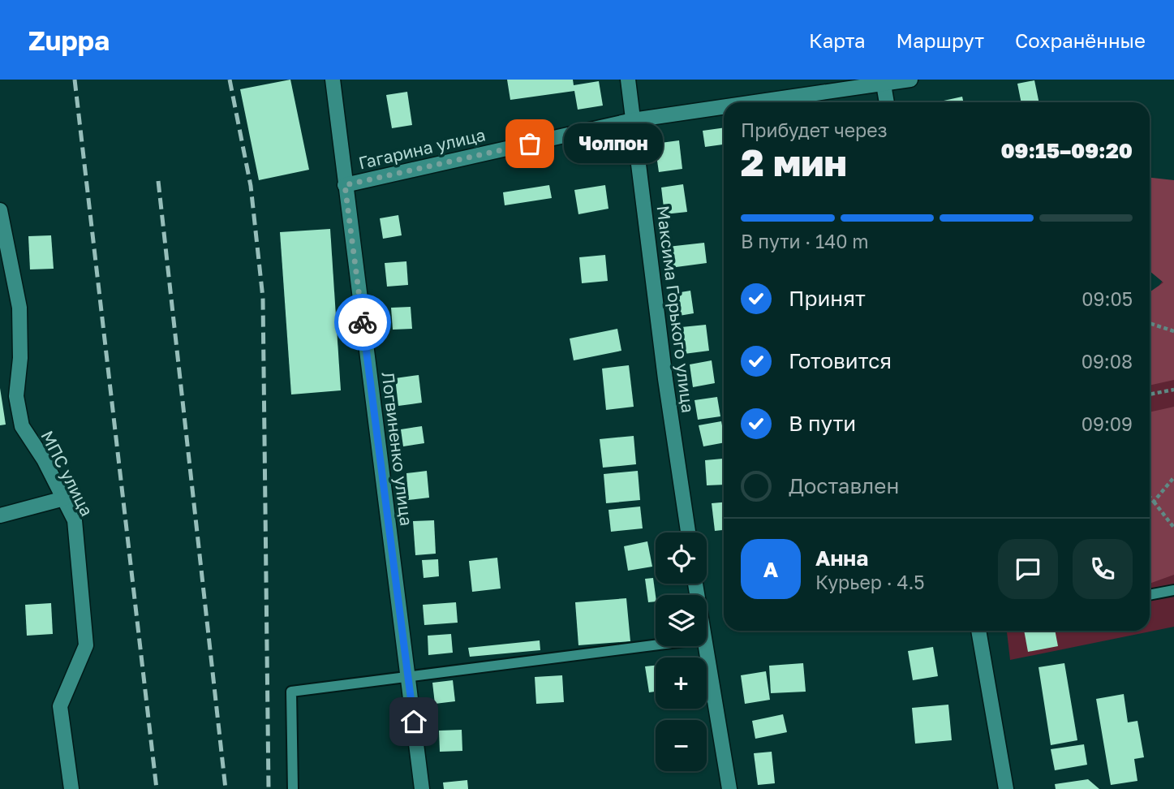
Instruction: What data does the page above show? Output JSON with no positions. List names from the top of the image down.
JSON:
{
  "streets": {
    "street": [
      "Гагарина улица",
      "Максима Горького улица",
      "Логвиненко улица",
      "МПС улица"
    ]
  },
  "crossings": [
    ["Гагарина улица", "Максима Горького улица"],
    ["Гагарина улица", "Логвиненко улица"]
  ],
  "places": ["Чолпон"],
  "page": {
    "header": "Zuppa",
    "nav": ["Карта", "Маршрут", "Сохранённые"],
    "heading": ["2 мин", "Прибудет через", "09:15–09:20"],
    "panel": ["Анна", "Курьер · 4.5"],
    "bubble": "Чолпон",
    "bar": "В пути · 140 m",
    "list": [
      ["Принят", "09:05"],
      ["Готовится", "09:08"],
      ["В пути", "09:09"],
      "Доставлен"
    ],
    "map_buttons": ["+", "−"],
    "round": "А"
  }
}
